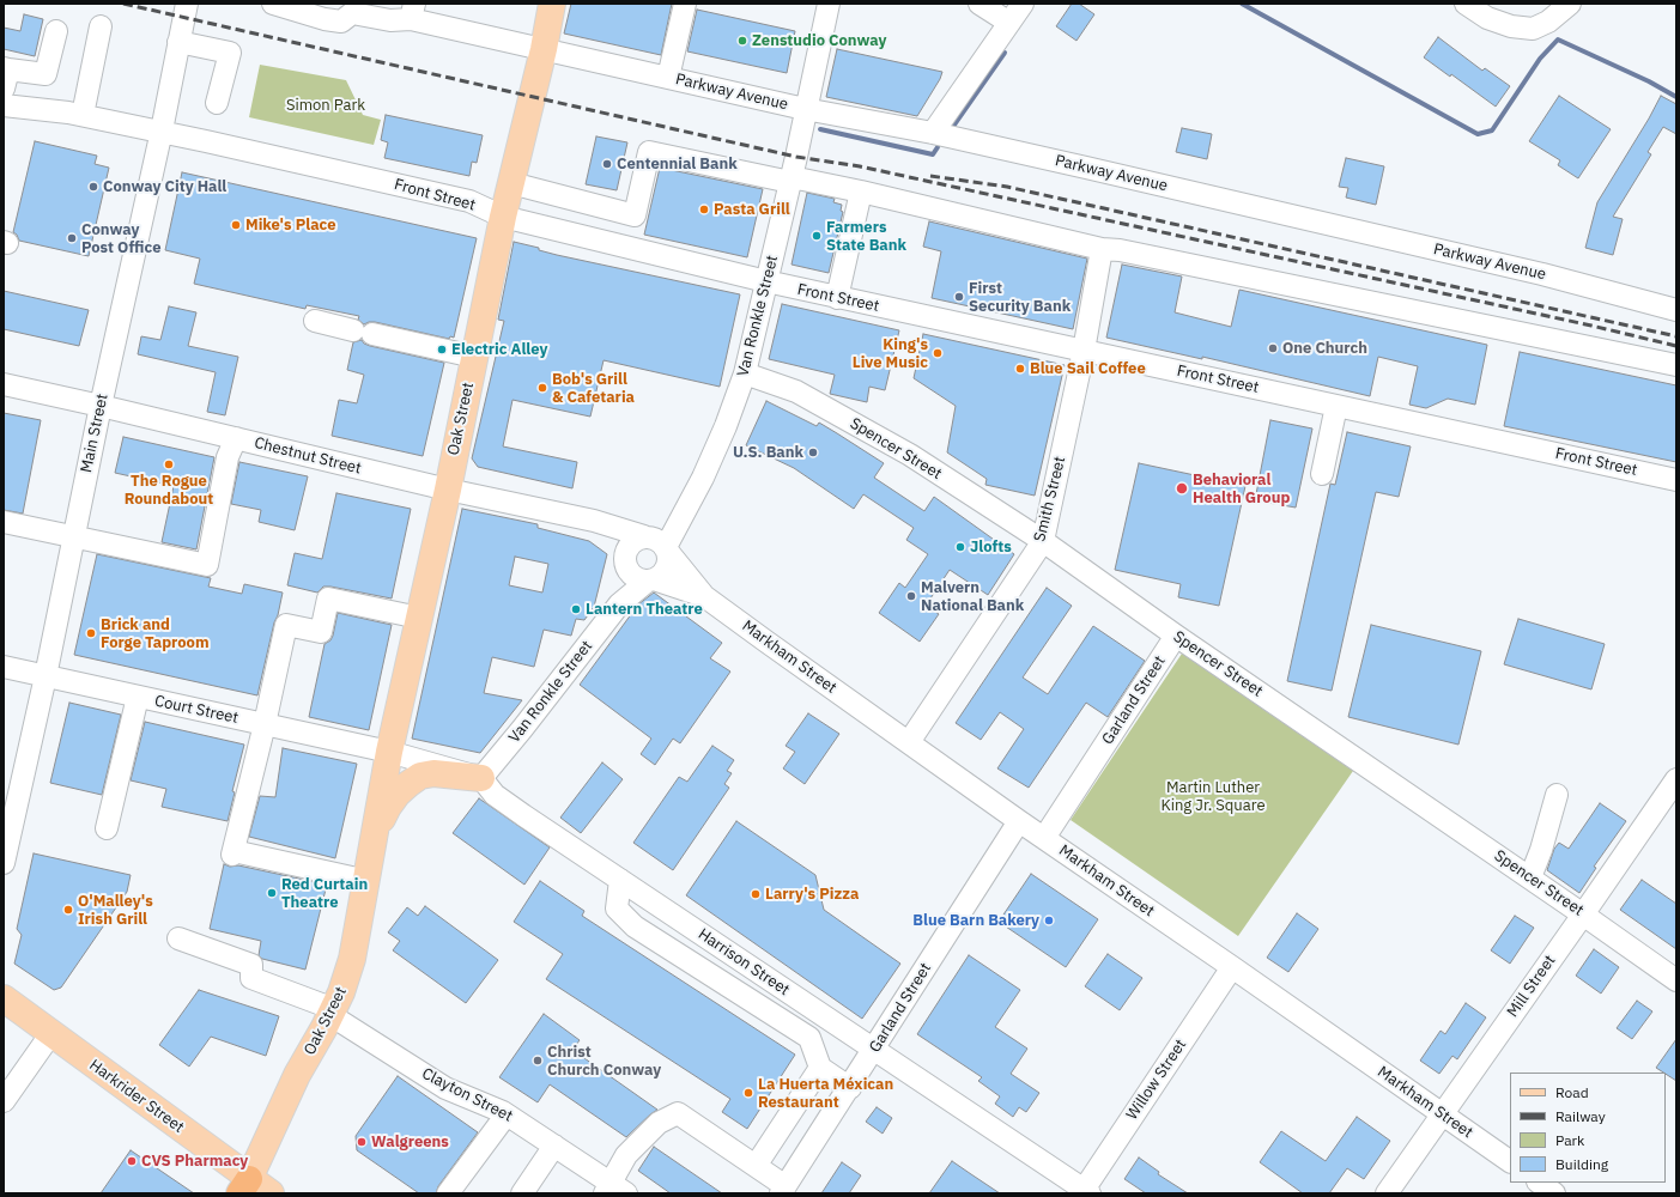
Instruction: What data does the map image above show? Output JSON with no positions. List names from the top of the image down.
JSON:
{
  "streets": {
    "main road": ["Oak Street", "Harkrider Street"],
    "street": [
      "Parkway Avenue",
      "Front Street",
      "Van Ronkle Street",
      "Main Street",
      "Spencer Street",
      "Chestnut Street",
      "Smith Street",
      "Markham Street",
      "Garland Street",
      "Court Street",
      "Harrison Street",
      "Mill Street",
      "Willow Street",
      "Clayton Street"
    ]
  },
  "crossings": [
    ["Parkway Avenue", "Van Ronkle Street"],
    ["Parkway Avenue", "Oak Street"],
    ["Front Street", "Van Ronkle Street"],
    ["Front Street", "Oak Street"],
    ["Front Street", "Main Street"],
    ["Front Street", "Smith Street"],
    ["Van Ronkle Street", "Oak Street"],
    ["Van Ronkle Street", "Spencer Street"],
    ["Van Ronkle Street", "Chestnut Street"],
    ["Van Ronkle Street", "Markham Street"],
    ["Van Ronkle Street", "Harrison Street"],
    ["Oak Street", "Chestnut Street"],
    ["Oak Street", "Court Street"],
    ["Oak Street", "Harrison Street"],
    ["Oak Street", "Clayton Street"],
    ["Oak Street", "Harkrider Street"],
    ["Main Street", "Chestnut Street"],
    ["Main Street", "Court Street"],
    ["Spencer Street", "Smith Street"],
    ["Spencer Street", "Garland Street"],
    ["Spencer Street", "Mill Street"],
    ["Chestnut Street", "Markham Street"],
    ["Smith Street", "Markham Street"],
    ["Markham Street", "Garland Street"],
    ["Markham Street", "Mill Street"],
    ["Markham Street", "Willow Street"],
    ["Garland Street", "Harrison Street"],
    ["Harrison Street", "Willow Street"]
  ],
  "parks": ["Simon Park", "Martin Luther King Jr. Square"],
  "places": [
    "Zenstudio Conway",
    "Centennial Bank",
    "Conway City Hall",
    "Pasta Grill",
    "Mike's Place",
    "Farmers State Bank",
    "Conway Post Office",
    "First Security Bank",
    "One Church",
    "Electric Alley",
    "King's Live Music",
    "Blue Sail Coffee",
    "Bob's Grill & Cafetaria",
    "U.S. Bank",
    "The Rogue Roundabout",
    "Behavioral Health Group",
    "Jlofts",
    "Malvern National Bank",
    "Lantern Theatre",
    "Brick and Forge Taproom",
    "Red Curtain Theatre",
    "Larry's Pizza",
    "O'Malley's Irish Grill",
    "Blue Barn Bakery",
    "Christ Church Conway",
    "La Huerta Méxican Restaurant",
    "Walgreens",
    "CVS Pharmacy"
  ],
  "legend": [
    "Road",
    "Railway",
    "Park",
    "Building"
  ]
}
